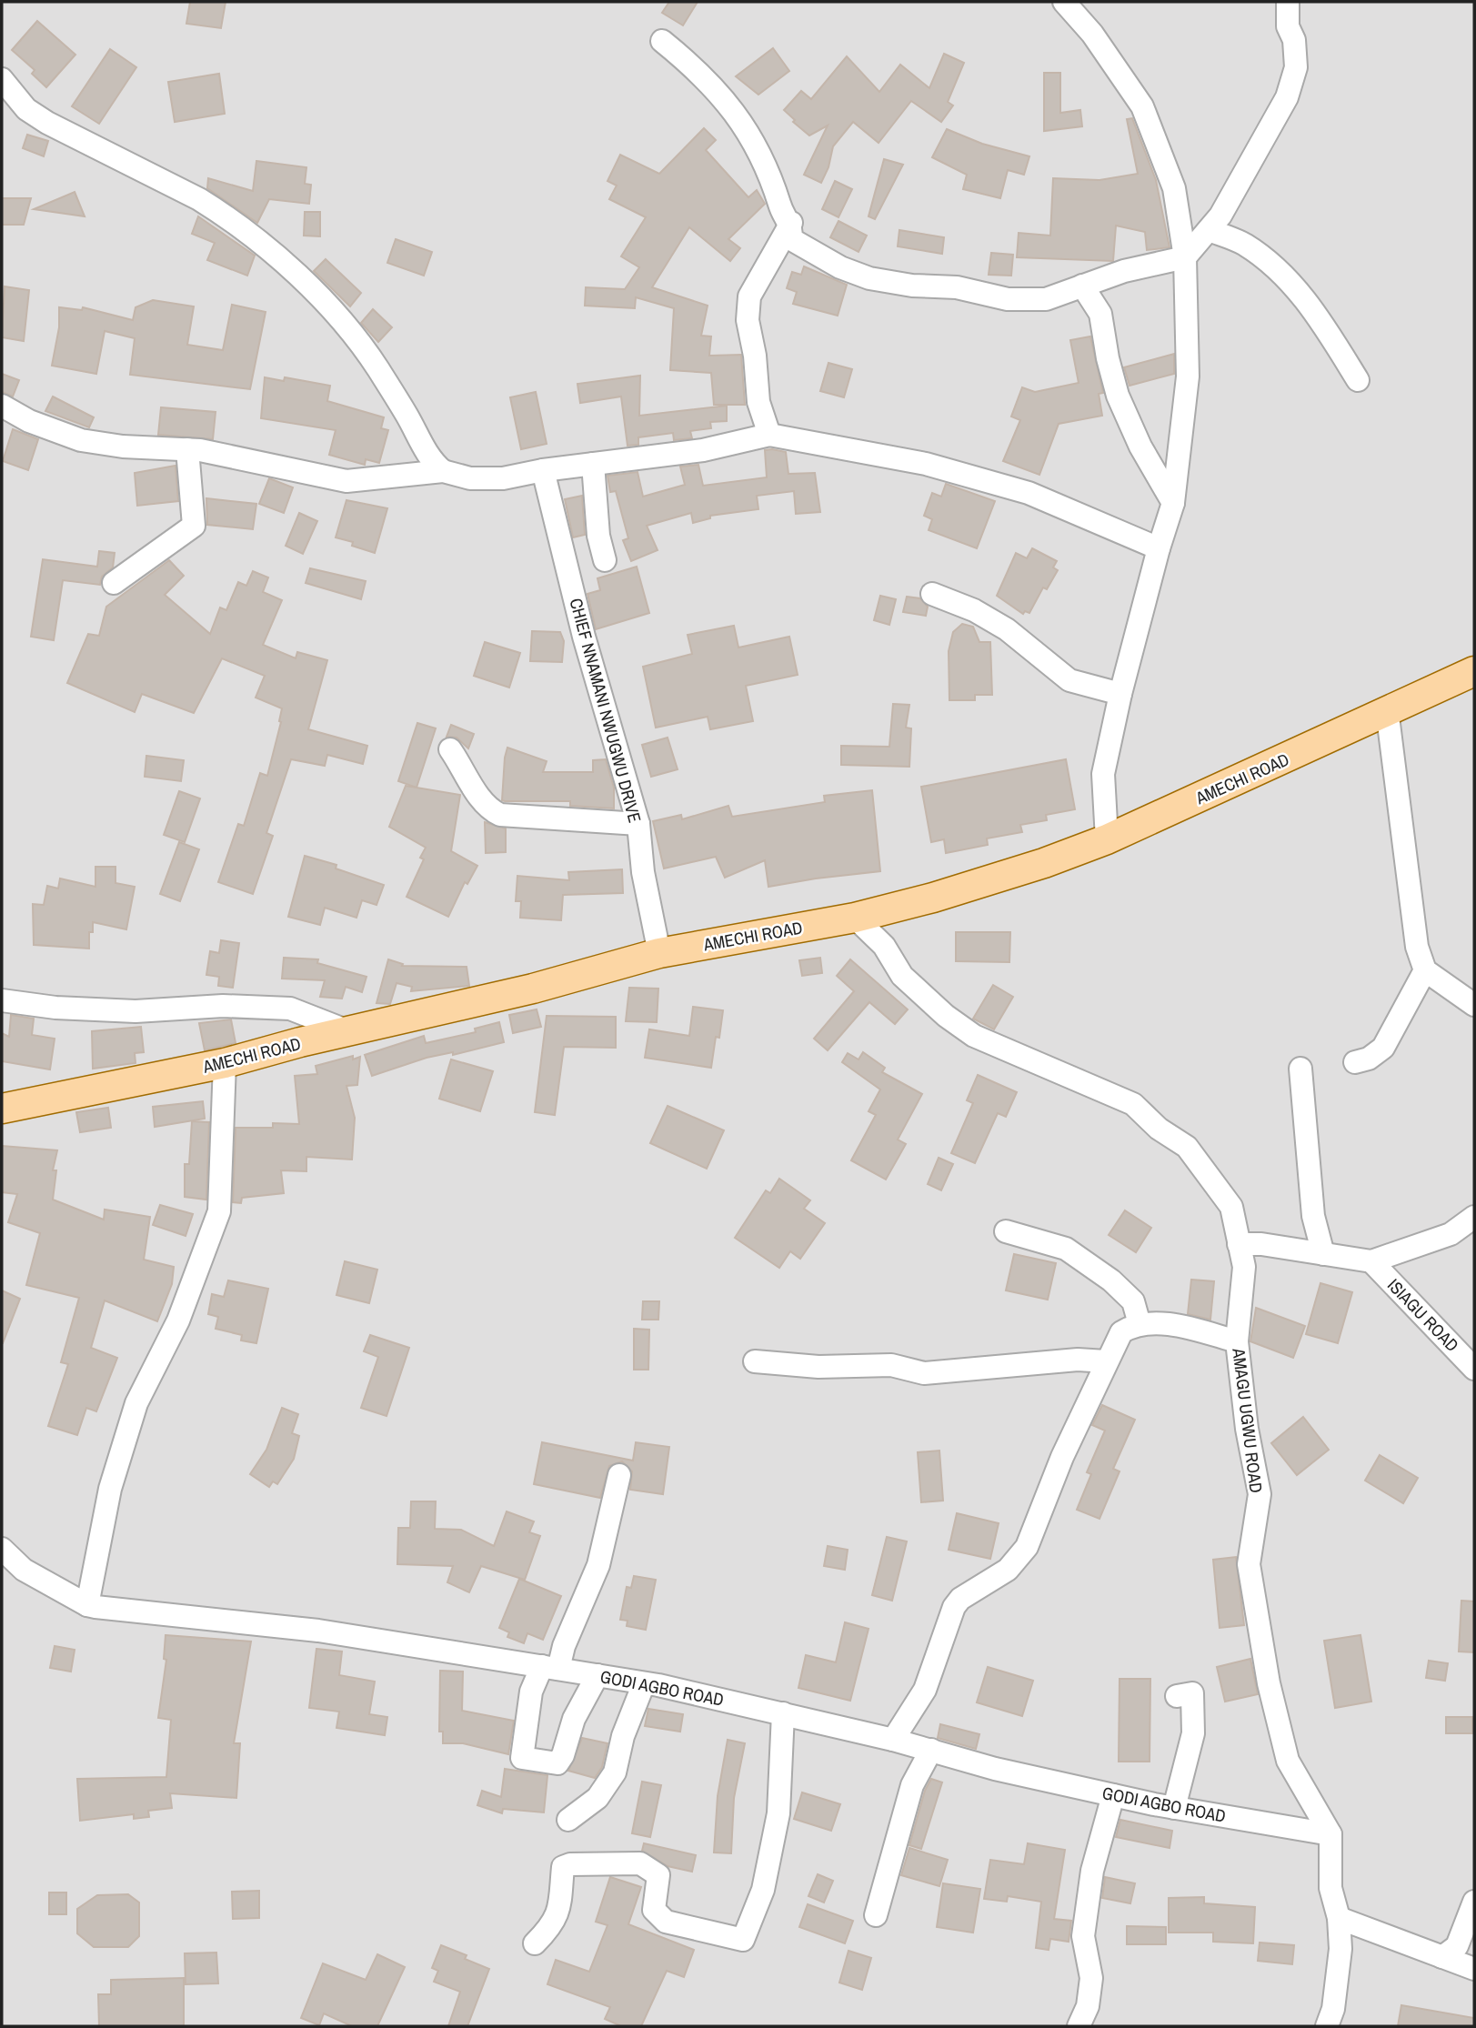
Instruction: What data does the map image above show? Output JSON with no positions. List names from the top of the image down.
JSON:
{
  "streets": {
    "main road": ["AMECHI ROAD"],
    "street": [
      "CHIEF NNAMANI NWUGWU DRIVE",
      "ISIAGU ROAD",
      "AMAGU UGWU ROAD",
      "GODI AGBO ROAD"
    ]
  },
  "crossings": [
    ["CHIEF NNAMANI NWUGWU DRIVE", "AMECHI ROAD"],
    ["AMECHI ROAD", "AMAGU UGWU ROAD"],
    ["AMAGU UGWU ROAD", "GODI AGBO ROAD"]
  ]
}
